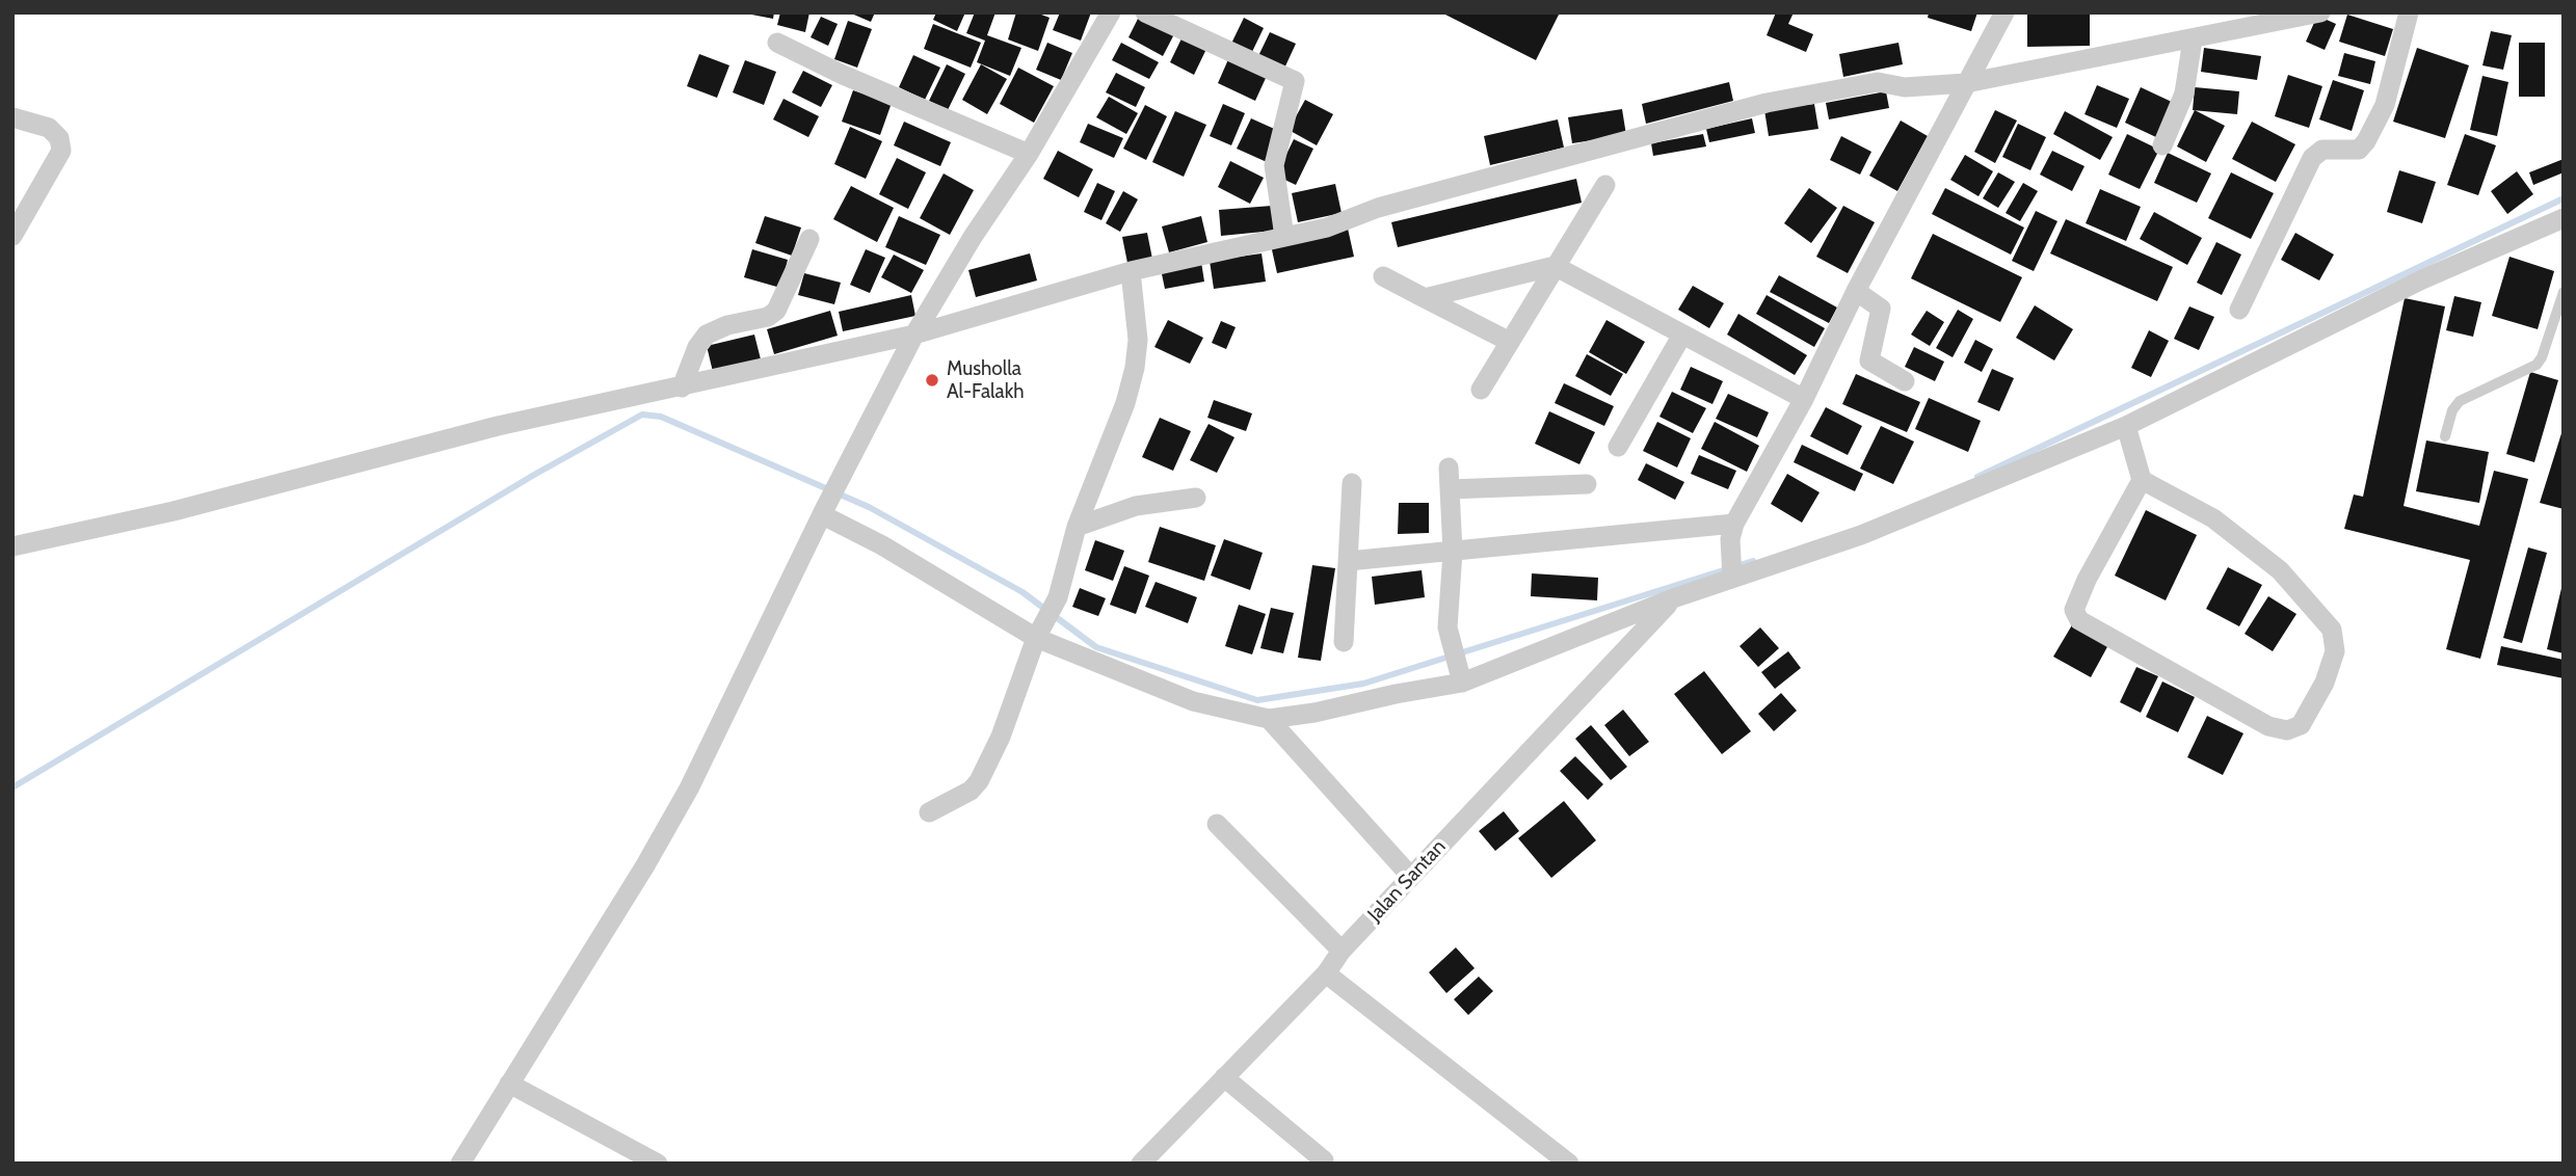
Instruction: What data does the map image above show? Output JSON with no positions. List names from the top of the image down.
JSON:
{
  "streets": {
    "street": ["Jalan Santan"]
  },
  "places": ["Musholla Al-Falakh"]
}
